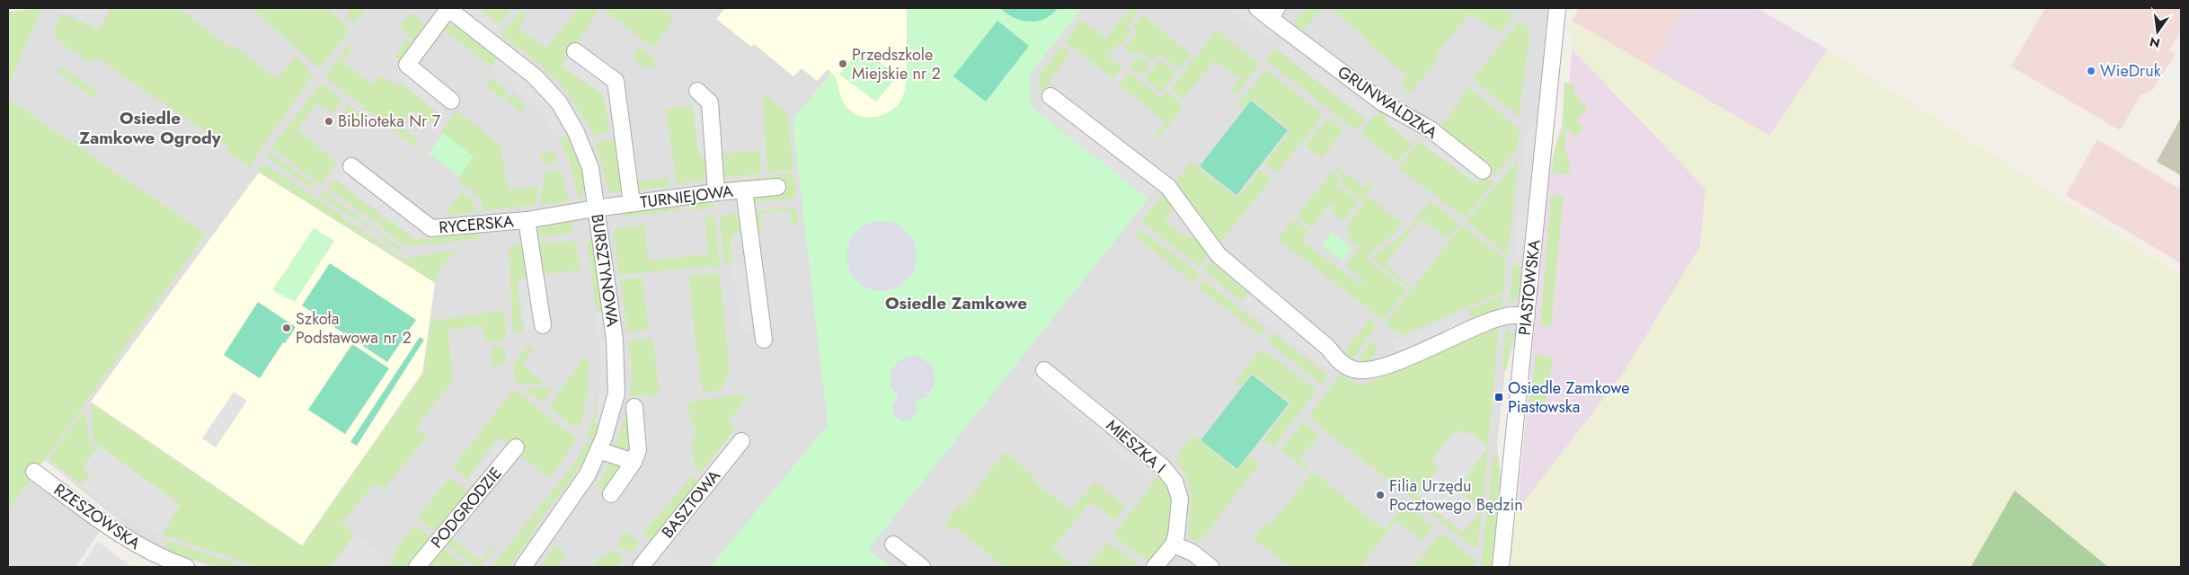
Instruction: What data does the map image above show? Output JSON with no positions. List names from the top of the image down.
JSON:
{
  "streets": {
    "street": [
      "GRUNWALDZKA",
      "TURNIEJOWA",
      "RYCERSKA",
      "BURSZTYNOWA",
      "PIASTOWSKA",
      "MIESZKA I",
      "BASZTOWA",
      "PODGRODZIE",
      "RZESZOWSKA"
    ]
  },
  "crossings": [
    ["TURNIEJOWA", "RYCERSKA"],
    ["TURNIEJOWA", "BURSZTYNOWA"],
    ["RYCERSKA", "BURSZTYNOWA"]
  ],
  "districts": ["Osiedle Zamkowe Ogrody", "Osiedle Zamkowe"],
  "places": {
    "other": [
      "Przedszkole Miejskie nr 2",
      "WieDruk",
      "Biblioteka Nr 7",
      "Szkoła Podstawowa nr 2",
      "Filia Urzędu Pocztowego Będzin"
    ],
    "transit": ["Osiedle Zamkowe Piastowska"]
  },
  "north": "bottom"
}
